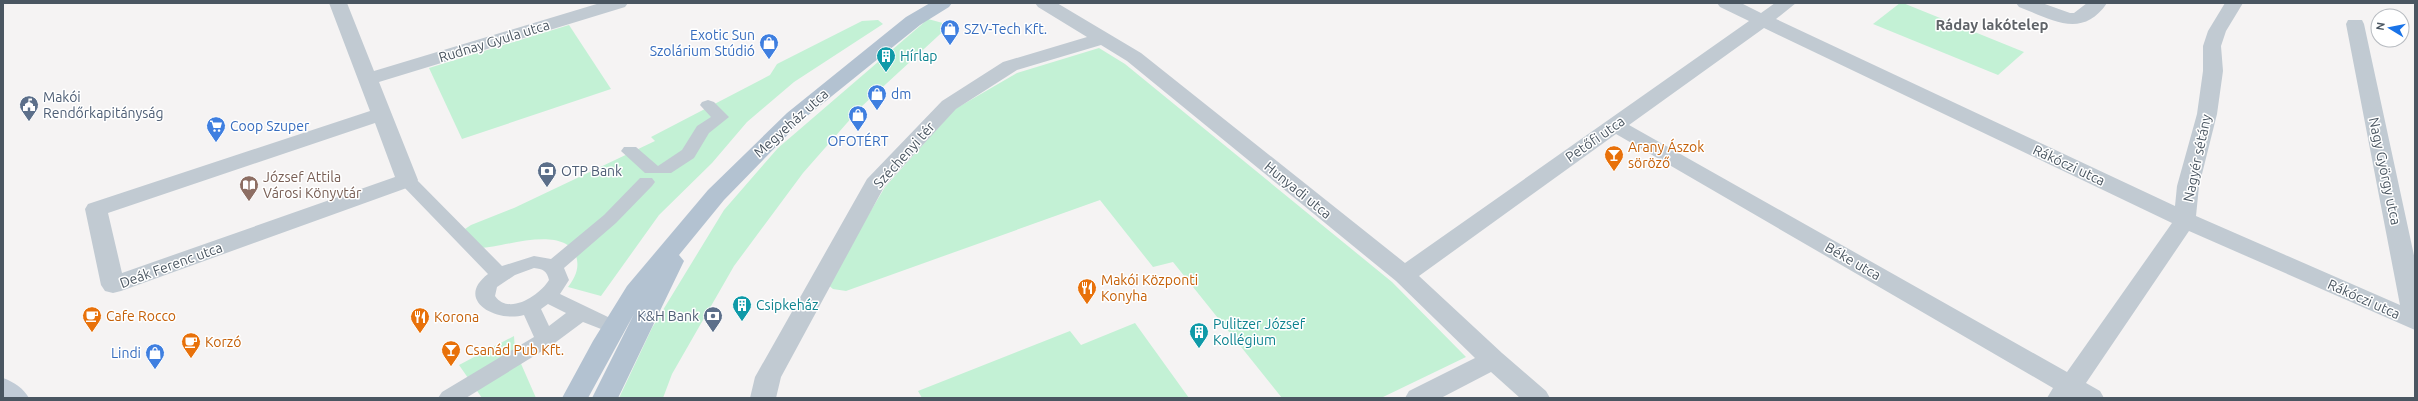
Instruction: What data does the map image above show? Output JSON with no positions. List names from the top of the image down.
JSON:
{
  "streets": {
    "main road": ["Megyeház utca"],
    "street": [
      "Rudnay Gyula utca",
      "Petőfi utca",
      "Széchenyi tér",
      "Nagyér sétány",
      "Rákóczi utca",
      "Nagy György utca",
      "Hunyadi utca",
      "Béke utca",
      "Deák Ferenc utca"
    ]
  },
  "crossings": [
    ["Petőfi utca", "Rákóczi utca"],
    ["Petőfi utca", "Hunyadi utca"],
    ["Petőfi utca", "Béke utca"],
    ["Széchenyi tér", "Hunyadi utca"],
    ["Nagyér sétány", "Rákóczi utca"],
    ["Nagyér sétány", "Béke utca"]
  ],
  "districts": ["Ráday lakótelep"],
  "places": {
    "shop": [
      "SZV-Tech Kft.",
      "Exotic Sun Szolárium Stúdió",
      "dm",
      "OFOTÉRT",
      "Lindi"
    ],
    "building": ["Hírlap", "Csipkeház", "Pulitzer József Kollégium"],
    "public building": ["Makói Rendőrkapitányság"],
    "supermarket": ["Coop Szuper"],
    "bar": ["Arany Ászok söröző", "Csanád Pub Kft."],
    "bank": ["OTP Bank", "K&H Bank"],
    "library": ["József Attila Városi Könyvtár"],
    "restaurant": ["Makói Központi Konyha", "Korona"],
    "cafe": ["Cafe Rocco", "Korzó"]
  },
  "north": "left"
}
